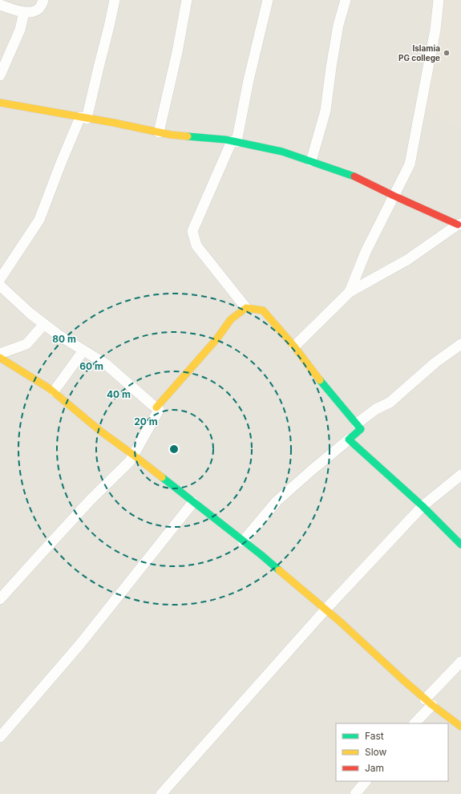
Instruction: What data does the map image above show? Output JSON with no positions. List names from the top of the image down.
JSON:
{
  "places": ["Islamia PG college"],
  "legend": ["Fast", "Slow", "Jam"],
  "rings": [
    "80 m",
    "60 m",
    "40 m",
    "20 m"
  ]
}
